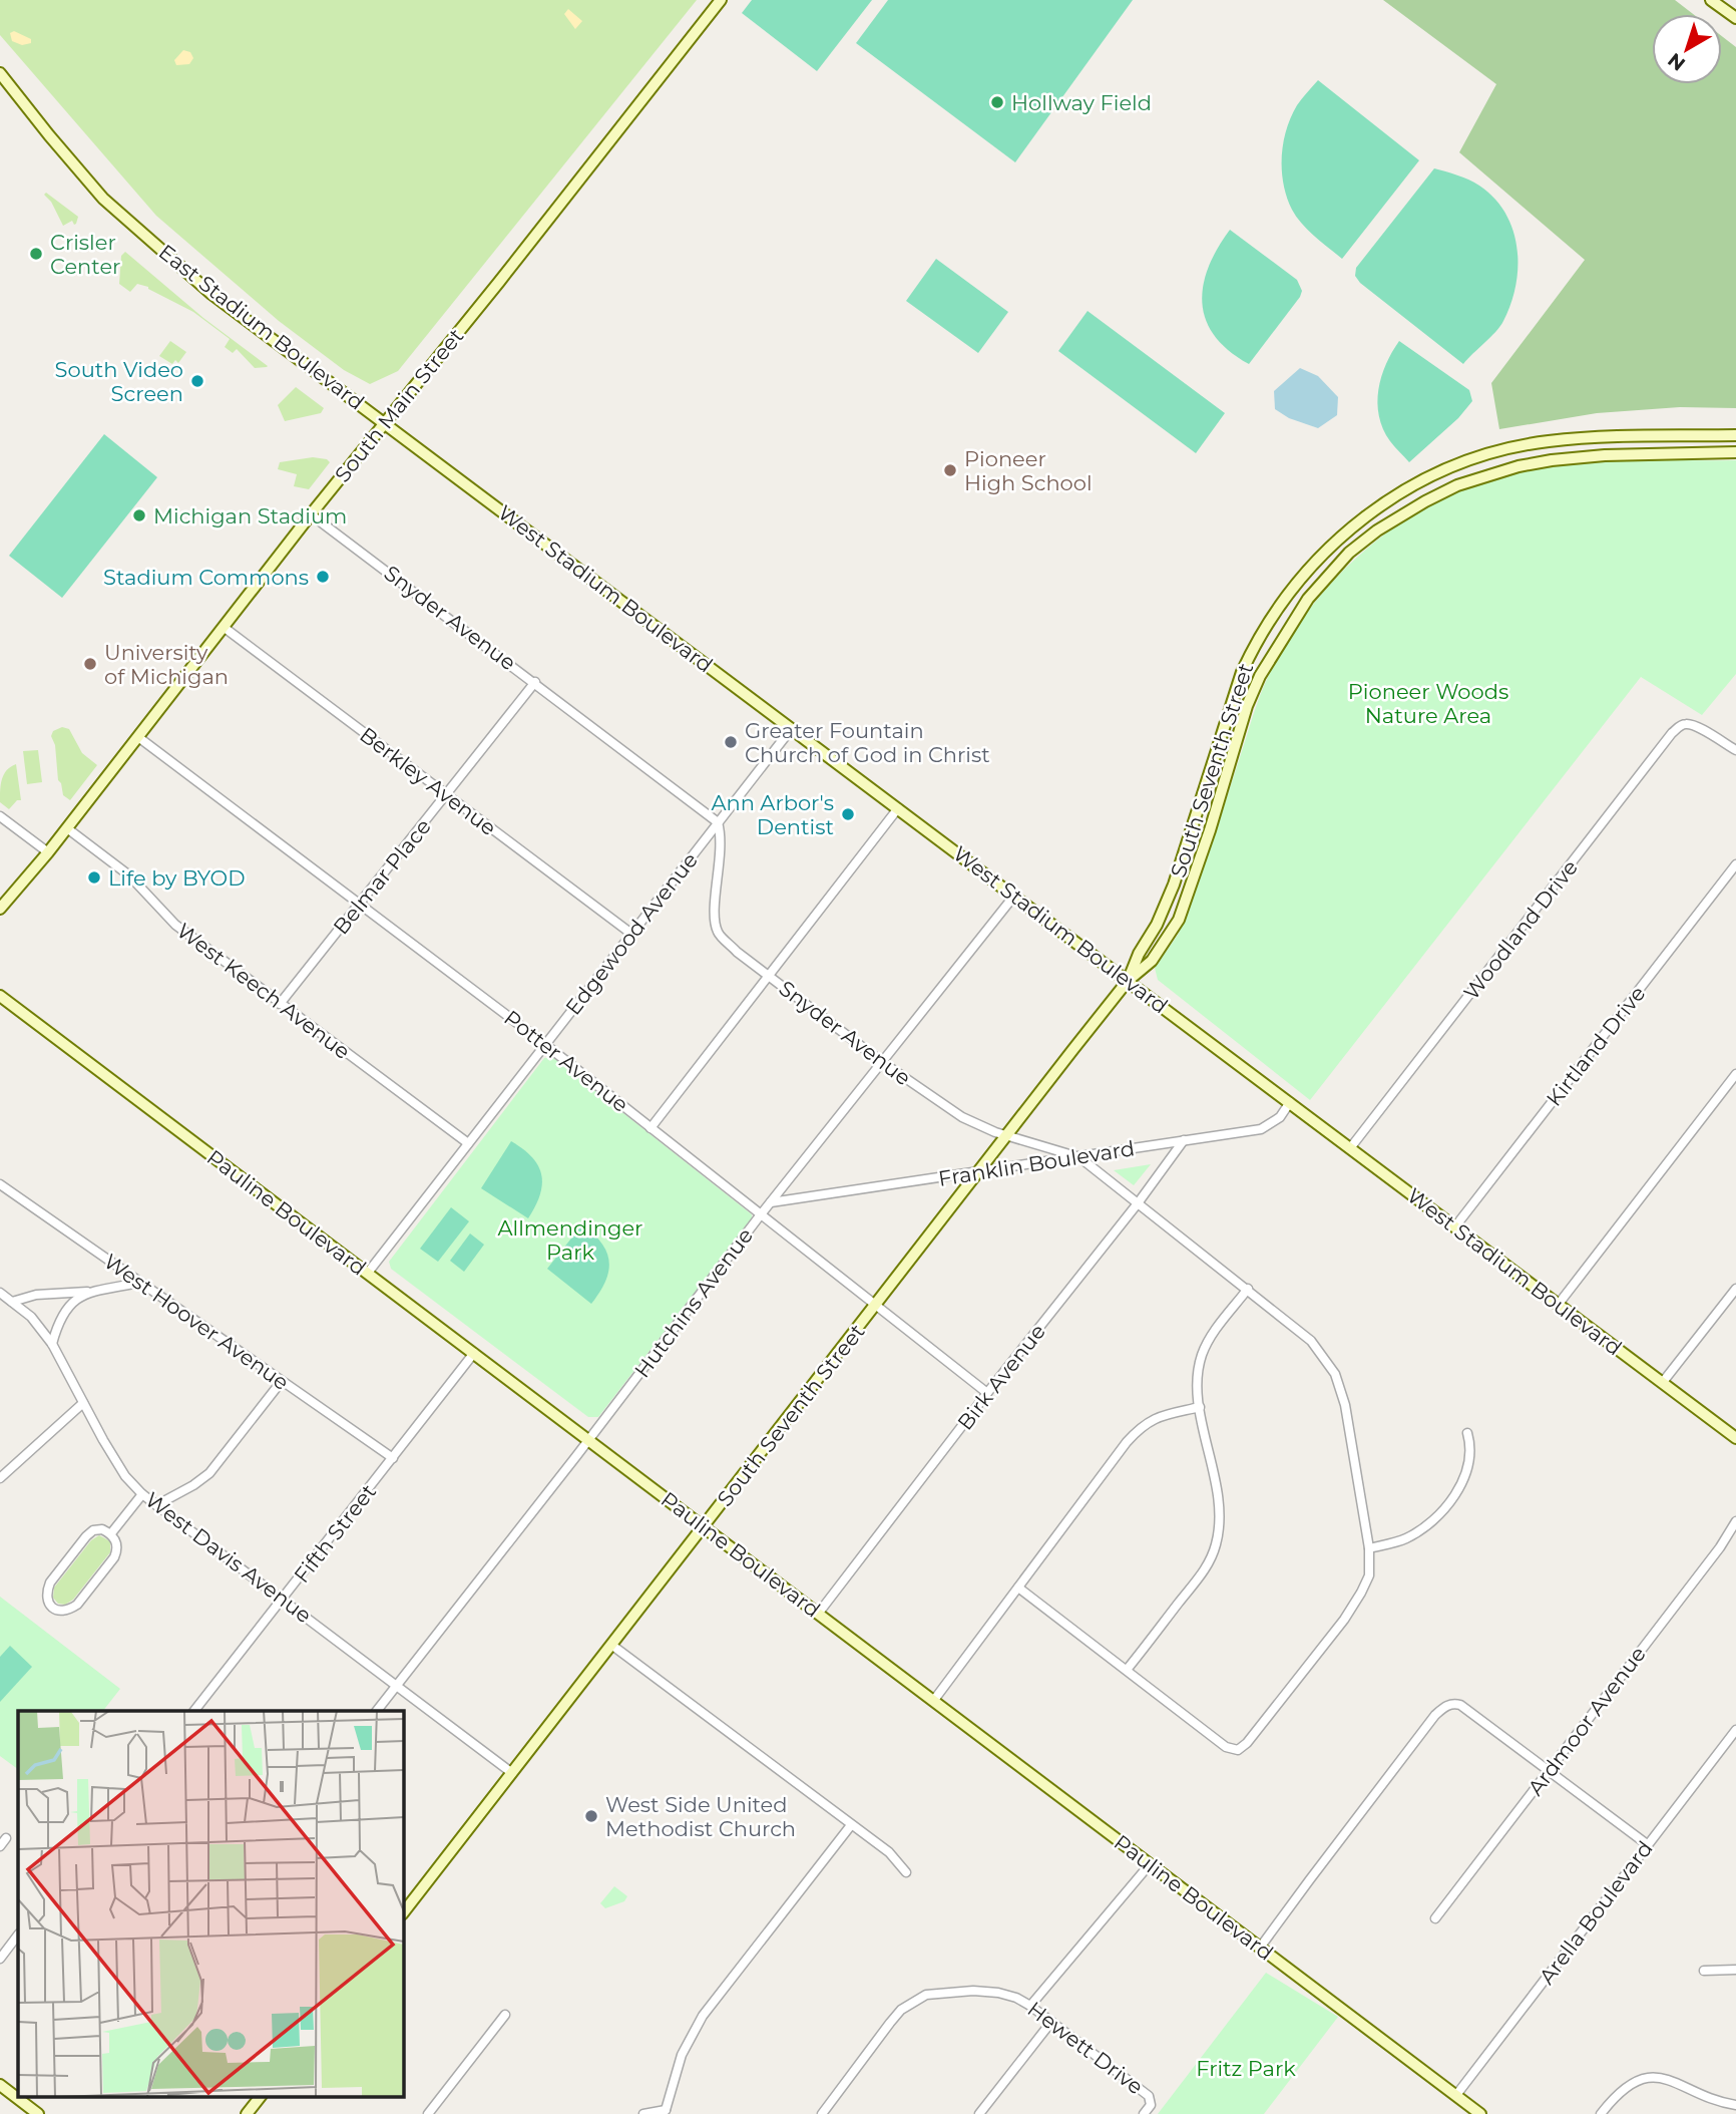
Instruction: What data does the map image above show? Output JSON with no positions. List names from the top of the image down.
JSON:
{
  "streets": {
    "street": [
      "East Stadium Boulevard",
      "South Main Street",
      "West Stadium Boulevard",
      "Snyder Avenue",
      "South Seventh Street",
      "Berkley Avenue",
      "Belmar Place",
      "Woodland Drive",
      "Edgewood Avenue",
      "West Keech Avenue",
      "Kirtland Drive",
      "Potter Avenue",
      "Franklin Boulevard",
      "Pauline Boulevard",
      "Hutchins Avenue",
      "West Hoover Avenue",
      "Birk Avenue",
      "Fifth Street",
      "West Davis Avenue",
      "Ardmoor Avenue",
      "Arella Boulevard",
      "Hewett Drive"
    ]
  },
  "crossings": [
    ["East Stadium Boulevard", "South Main Street"],
    ["East Stadium Boulevard", "West Stadium Boulevard"],
    ["South Main Street", "West Stadium Boulevard"],
    ["South Main Street", "Snyder Avenue"],
    ["South Main Street", "Berkley Avenue"],
    ["South Main Street", "West Keech Avenue"],
    ["South Main Street", "Potter Avenue"],
    ["West Stadium Boulevard", "South Seventh Street"],
    ["West Stadium Boulevard", "Woodland Drive"],
    ["West Stadium Boulevard", "Edgewood Avenue"],
    ["West Stadium Boulevard", "Kirtland Drive"],
    ["West Stadium Boulevard", "Franklin Boulevard"],
    ["West Stadium Boulevard", "Hutchins Avenue"],
    ["Snyder Avenue", "South Seventh Street"],
    ["Snyder Avenue", "Belmar Place"],
    ["Snyder Avenue", "Edgewood Avenue"],
    ["Snyder Avenue", "Franklin Boulevard"],
    ["Snyder Avenue", "Hutchins Avenue"],
    ["Snyder Avenue", "Birk Avenue"],
    ["South Seventh Street", "Potter Avenue"],
    ["South Seventh Street", "Franklin Boulevard"],
    ["South Seventh Street", "Pauline Boulevard"],
    ["South Seventh Street", "West Davis Avenue"],
    ["Berkley Avenue", "Belmar Place"],
    ["Berkley Avenue", "Edgewood Avenue"],
    ["Belmar Place", "West Keech Avenue"],
    ["Belmar Place", "Potter Avenue"],
    ["Edgewood Avenue", "West Keech Avenue"],
    ["Edgewood Avenue", "Potter Avenue"],
    ["Edgewood Avenue", "Pauline Boulevard"],
    ["Potter Avenue", "Hutchins Avenue"],
    ["Potter Avenue", "Birk Avenue"],
    ["Franklin Boulevard", "Hutchins Avenue"],
    ["Franklin Boulevard", "Birk Avenue"],
    ["Pauline Boulevard", "Hutchins Avenue"],
    ["Pauline Boulevard", "Birk Avenue"],
    ["Pauline Boulevard", "Fifth Street"],
    ["Pauline Boulevard", "Arella Boulevard"],
    ["Hutchins Avenue", "West Davis Avenue"],
    ["West Hoover Avenue", "Fifth Street"],
    ["Fifth Street", "West Davis Avenue"]
  ],
  "parks": ["Pioneer Woods Nature Area", "Allmendinger Park", "Fritz Park"],
  "places": [
    "Hollway Field",
    "Crisler Center",
    "South Video Screen",
    "Pioneer High School",
    "Michigan Stadium",
    "Stadium Commons",
    "University of Michigan",
    "Greater Fountain Church of God in Christ",
    "Ann Arbor's Dentist",
    "Life by BYOD",
    "West Side United Methodist Church"
  ],
  "north": "bottom left"
}
